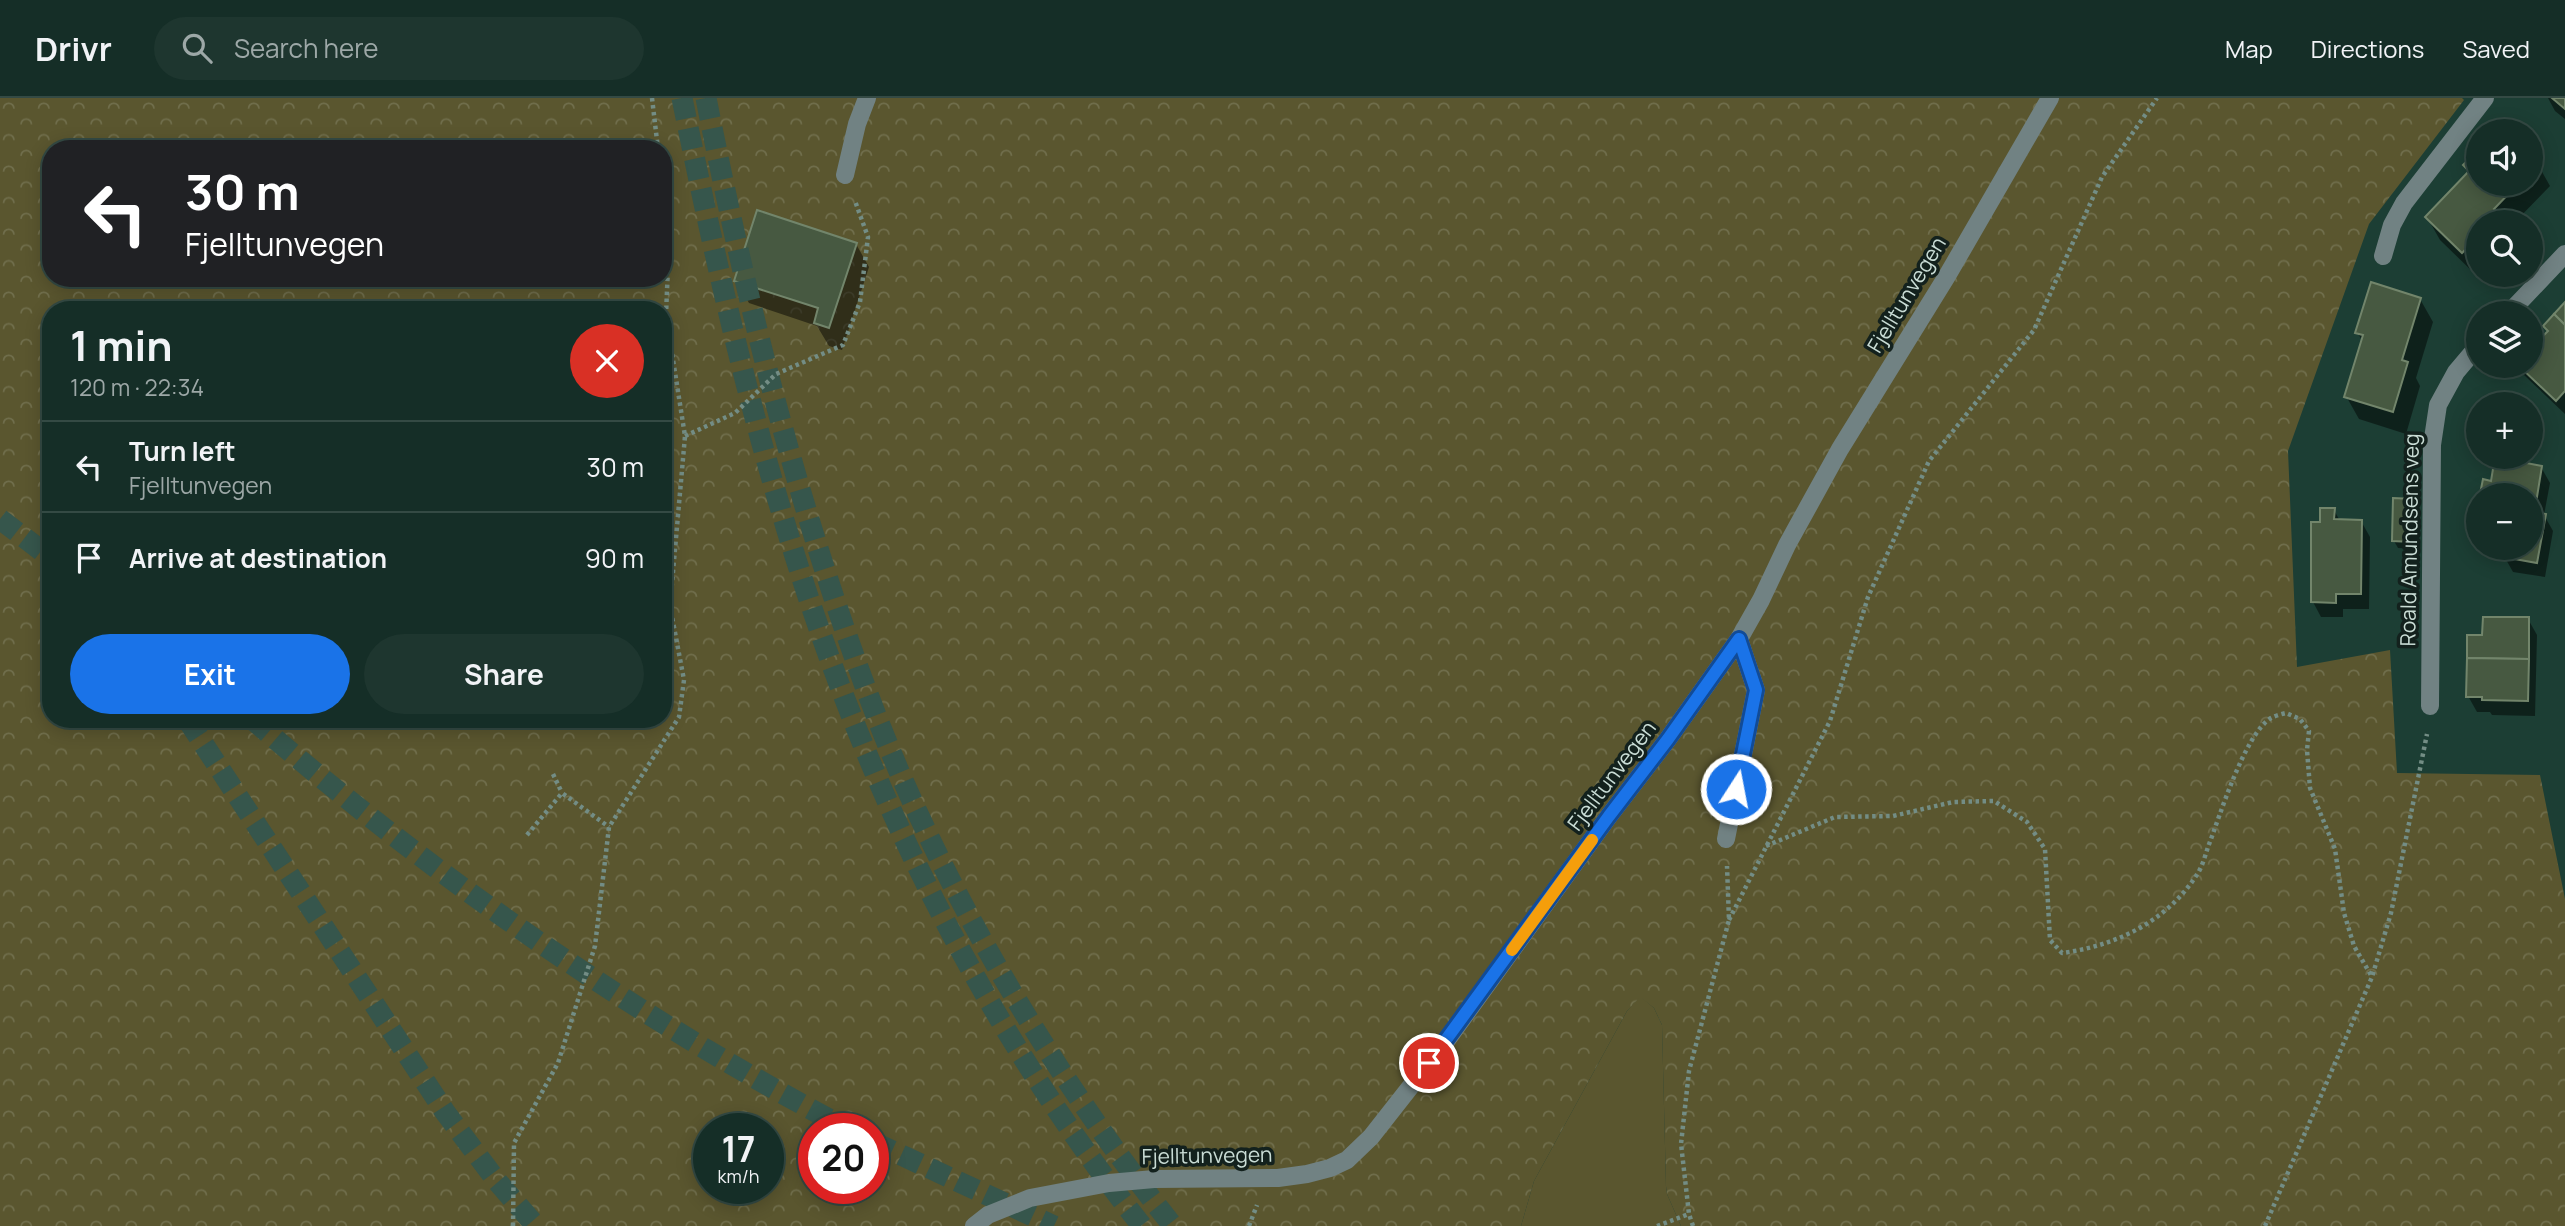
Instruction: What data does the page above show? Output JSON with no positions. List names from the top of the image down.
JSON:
{
  "streets": {
    "street": ["Fjelltunvegen", "Roald Amundsens veg"]
  },
  "page": {
    "header": "Drivr",
    "search": "Search here",
    "nav": ["Map", "Directions", "Saved"],
    "map_buttons": ["+", "−"],
    "turn": ["30 m", "Fjelltunvegen"],
    "heading": ["1 min", "120 m · 22:34"],
    "list": [
      {
        "name": "Turn left",
        "note": "Fjelltunvegen",
        "value": "30 m"
      },
      {
        "name": "Arrive at destination",
        "value": "90 m"
      }
    ],
    "buttons": ["Exit", "Share"],
    "speed": "17 km/h",
    "limit": "20"
  }
}
